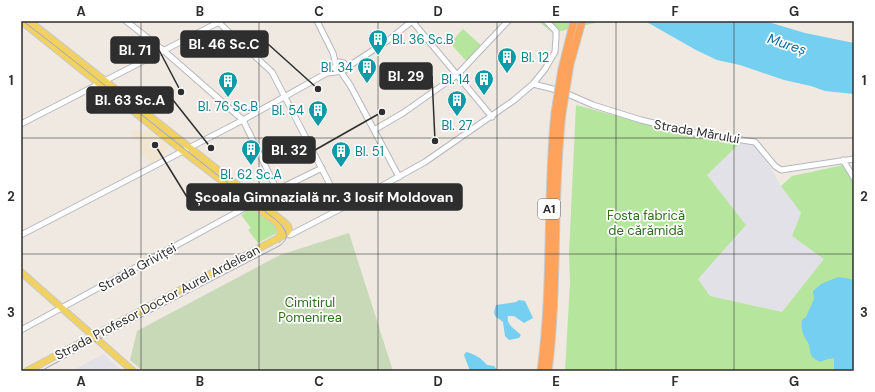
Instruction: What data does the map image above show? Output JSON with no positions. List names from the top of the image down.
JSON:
{
  "streets": {
    "highway": ["A1"],
    "main road": ["Strada Profesor Doctor Aurel Ardelean"],
    "street": ["Strada Mărului", "Strada Griviței"]
  },
  "crossings": [
    ["Strada Mărului", "Strada Profesor Doctor Aurel Ardelean"]
  ],
  "water": ["Mureș"],
  "parks": ["Fosta fabrică de cărămidă", "Cimitirul Pomenirea"],
  "places": {
    "building": [
      "Bl. 36 Sc.B",
      "Bl. 12",
      "Bl. 34",
      "Bl. 14",
      "Bl. 76 Sc.B",
      "Bl. 27",
      "Bl. 54",
      "Bl. 62 Sc.A",
      "Bl. 51"
    ],
    "other": [
      "Bl. 46 Sc.C",
      "Bl. 71",
      "Bl. 32",
      "Bl. 29",
      "Școala Gimnazială nr. 3 Iosif Moldovan",
      "Bl. 63 Sc.A"
    ]
  },
  "grid": {
    "columns": [
      "A",
      "B",
      "C",
      "D",
      "E",
      "F",
      "G"
    ],
    "rows": ["1", "2", "3"]
  }
}
